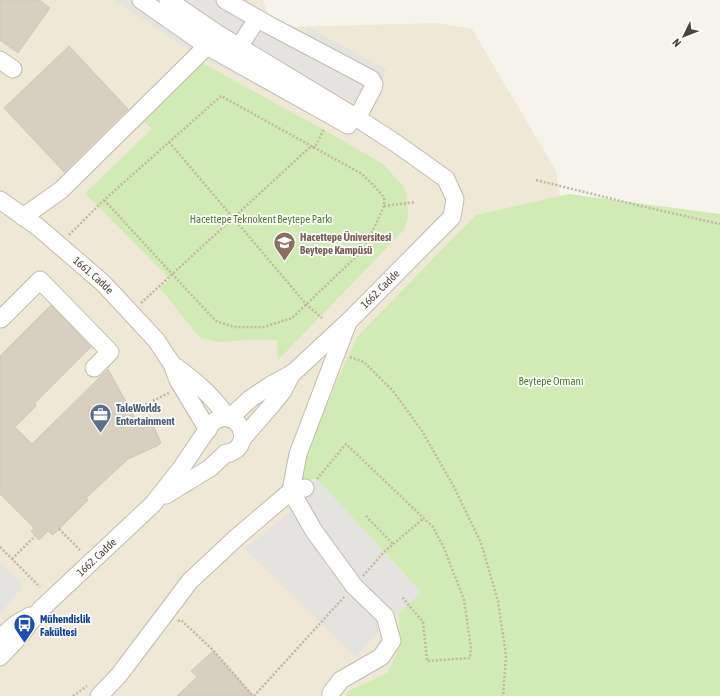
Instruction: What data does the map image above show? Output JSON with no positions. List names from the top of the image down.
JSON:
{
  "streets": {
    "street": ["1661. Cadde", "1662. Cadde"]
  },
  "crossings": [
    ["1661. Cadde", "1662. Cadde"]
  ],
  "parks": ["Hacettepe Teknokent Beytepe Parkı", "Beytepe Ormanı"],
  "places": {
    "school or university": ["Hacettepe Üniversitesi Beytepe Kampüsü"],
    "office": ["TaleWorlds Entertainment"],
    "bus stop": ["Mühendislik Fakültesi"]
  },
  "north": "bottom left"
}
